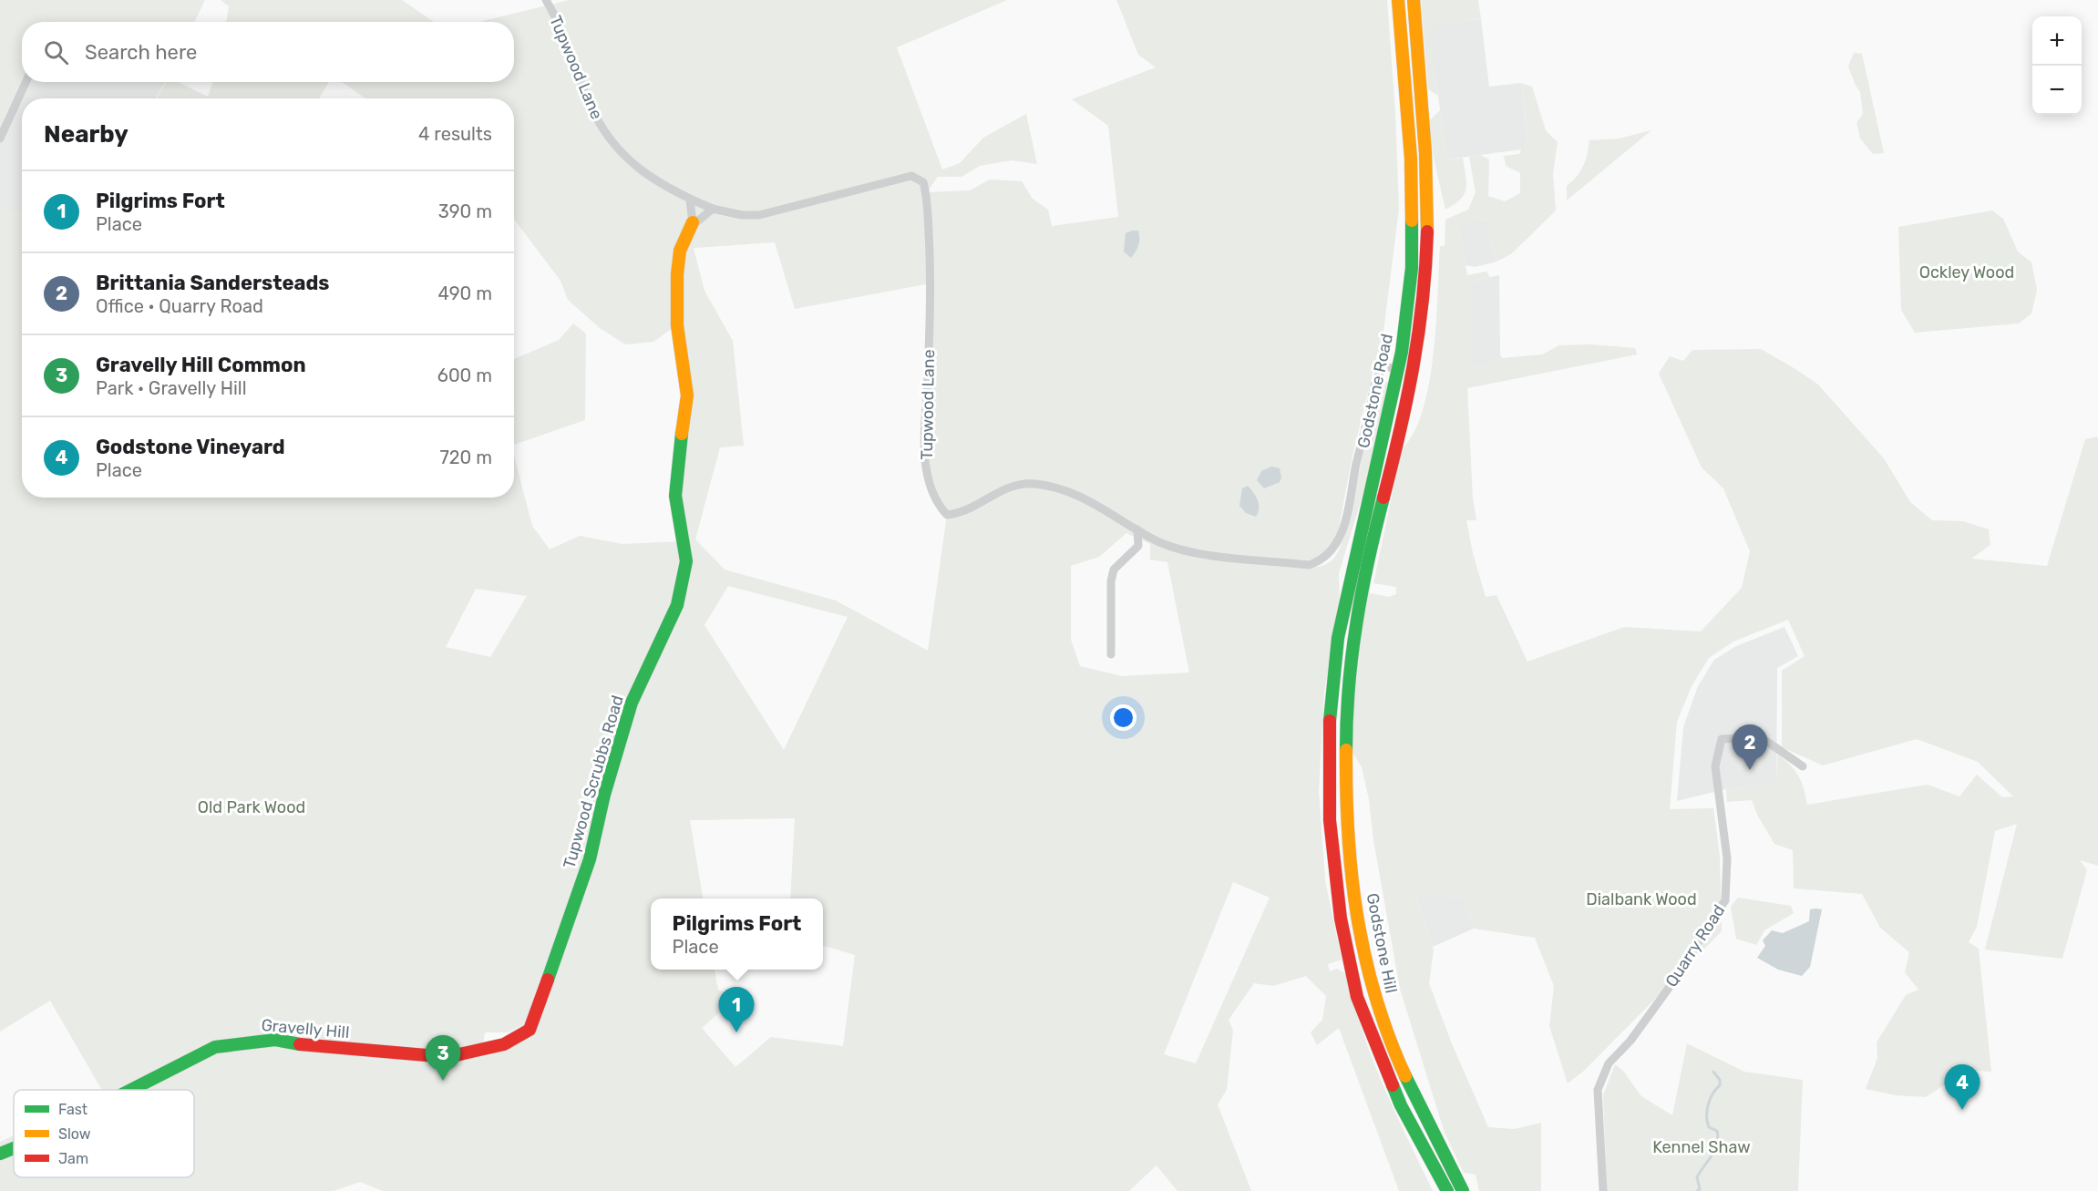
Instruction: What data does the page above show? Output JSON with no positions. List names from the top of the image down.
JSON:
{
  "streets": {
    "main road": [
      "Godstone Road",
      "Tupwood Scrubbs Road",
      "Godstone Hill",
      "Gravelly Hill"
    ],
    "street": ["Tupwood Lane", "Quarry Road"]
  },
  "crossings": [
    ["Tupwood Lane", "Godstone Road"],
    ["Godstone Road", "Godstone Hill"],
    ["Tupwood Scrubbs Road", "Gravelly Hill"]
  ],
  "parks": [
    "Ockley Wood",
    "Old Park Wood",
    "Dialbank Wood",
    "Kennel Shaw"
  ],
  "legend": ["Fast", "Slow", "Jam"],
  "page": {
    "map_buttons": ["+", "−"],
    "search": "Search here",
    "heading": ["Nearby", "4 results"],
    "list": [
      {
        "mark": "1",
        "name": "Pilgrims Fort",
        "note": "Place",
        "value": "390 m"
      },
      {
        "mark": "2",
        "name": "Brittania Sandersteads",
        "note": "Office · Quarry Road",
        "value": "490 m"
      },
      {
        "mark": "3",
        "name": "Gravelly Hill Common",
        "note": "Park · Gravelly Hill",
        "value": "600 m"
      },
      {
        "mark": "4",
        "name": "Godstone Vineyard",
        "note": "Place",
        "value": "720 m"
      }
    ],
    "pins": [
      "2",
      "1",
      "3",
      "4"
    ],
    "popup": ["Pilgrims Fort", "Place"]
  }
}
